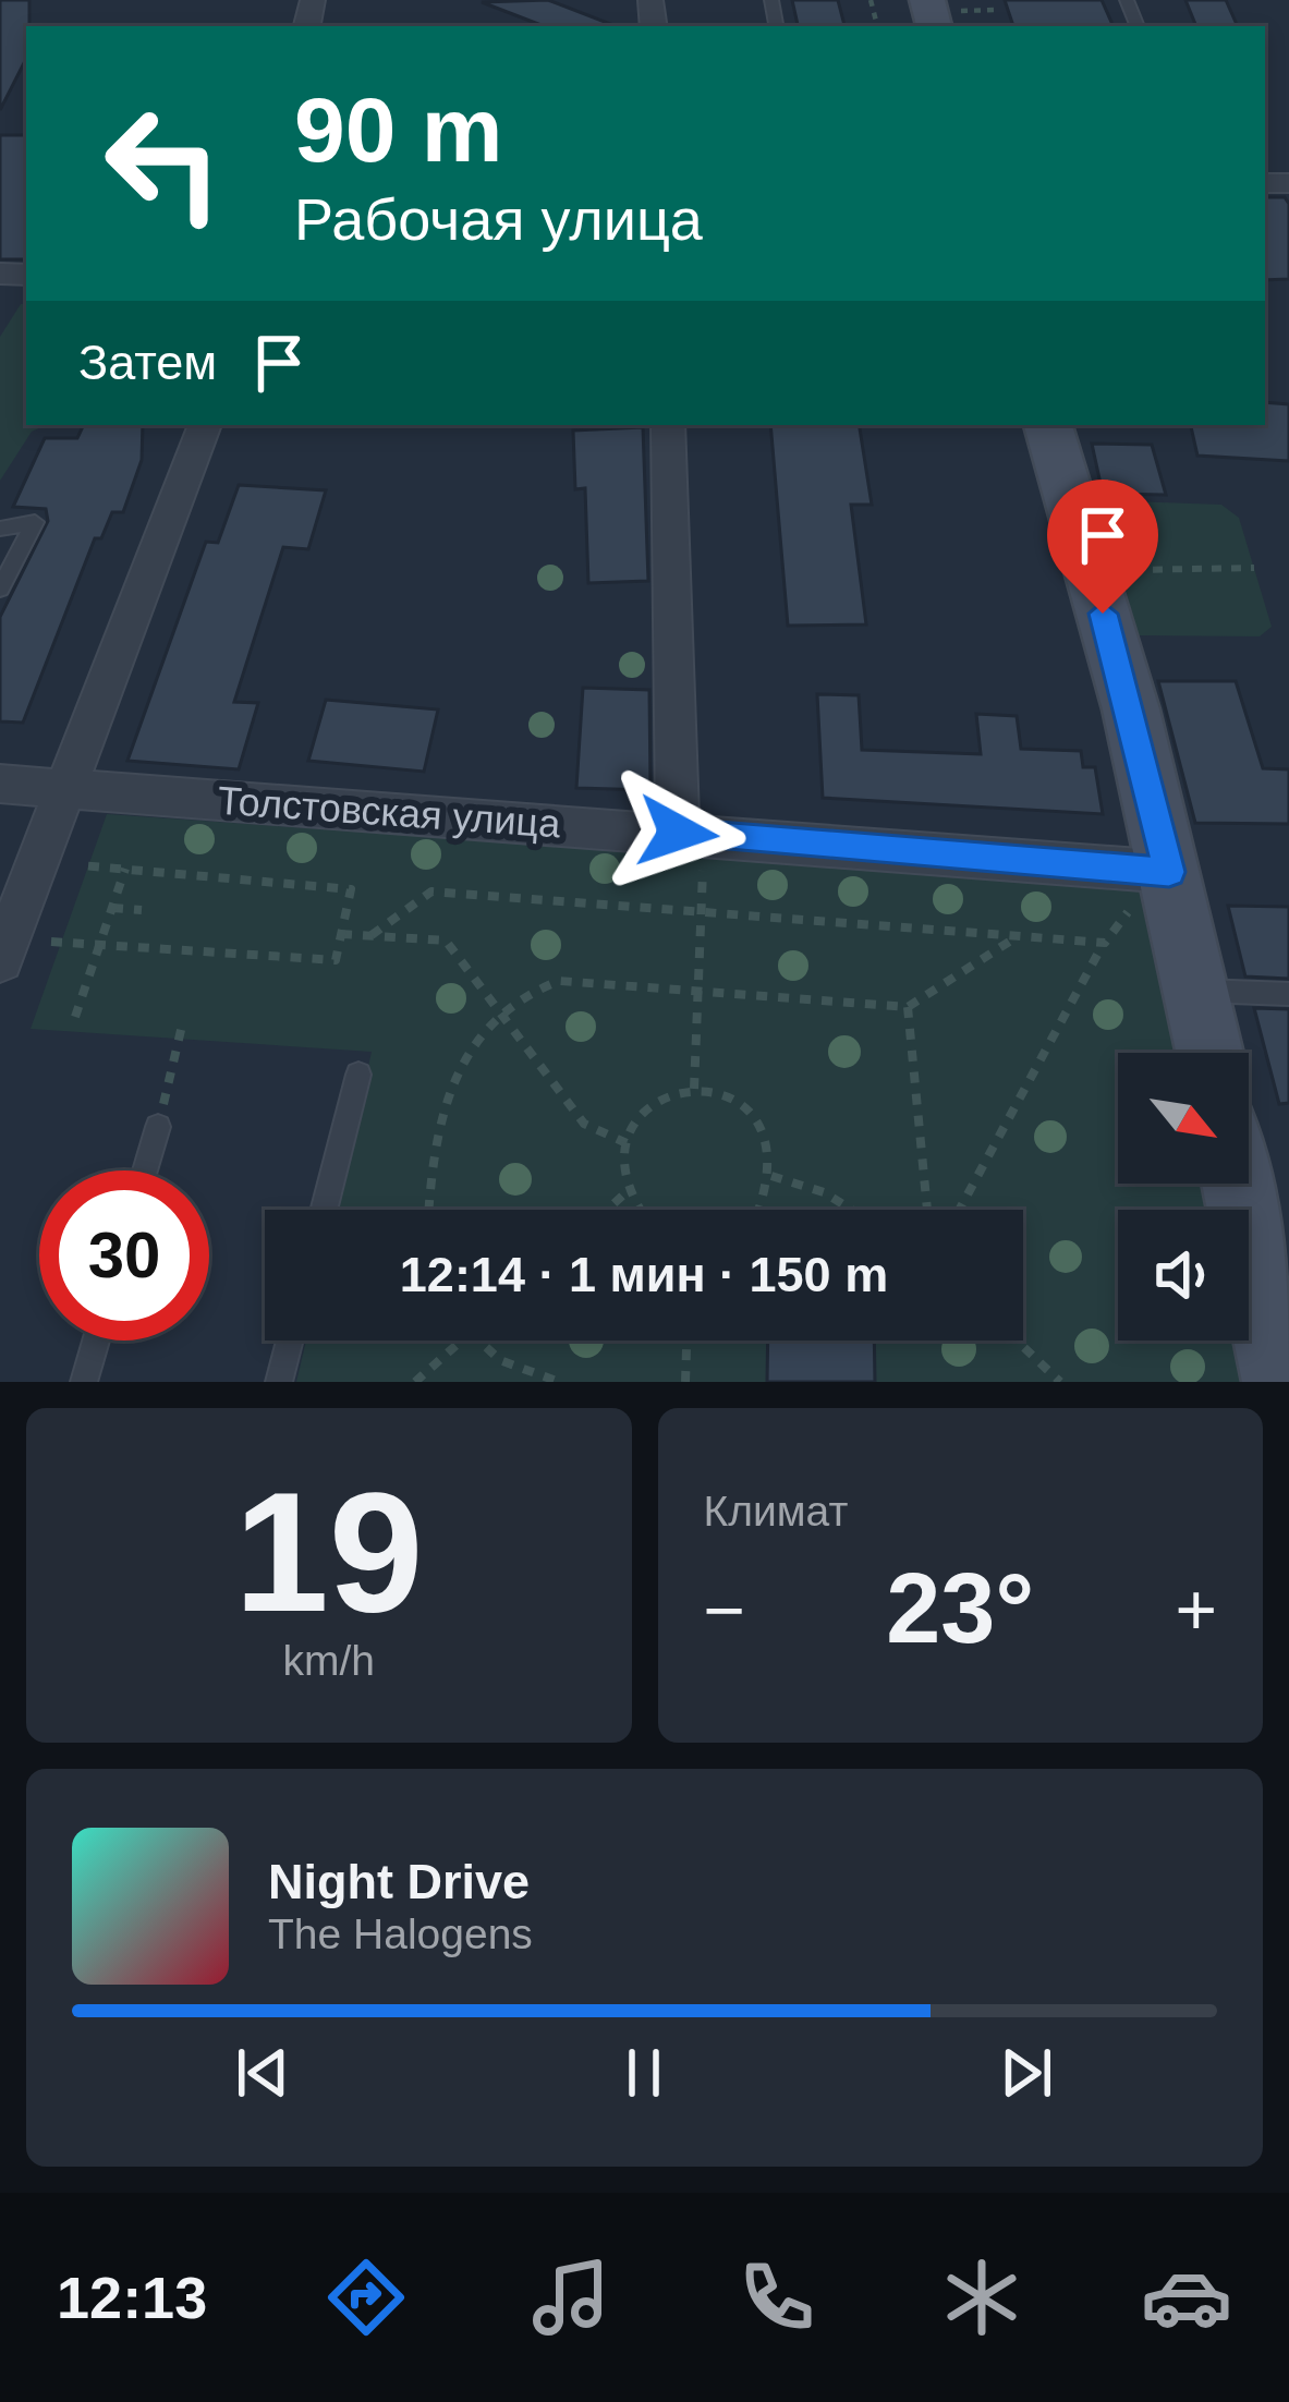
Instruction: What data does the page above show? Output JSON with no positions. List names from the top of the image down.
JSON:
{
  "streets": {
    "street": ["Толстовская улица"]
  },
  "north": "bottom right",
  "page": {
    "turn": ["90 m", "Рабочая улица"],
    "then": "Затем",
    "limit": "30",
    "trip": "12:14 · 1 мин · 150 m",
    "tile": [
      ["19", "km/h"],
      "Климат"
    ],
    "heat": ["−", "23°", "+"],
    "song": ["Night Drive", "The Halogens"],
    "tabs": "12:13"
  }
}
